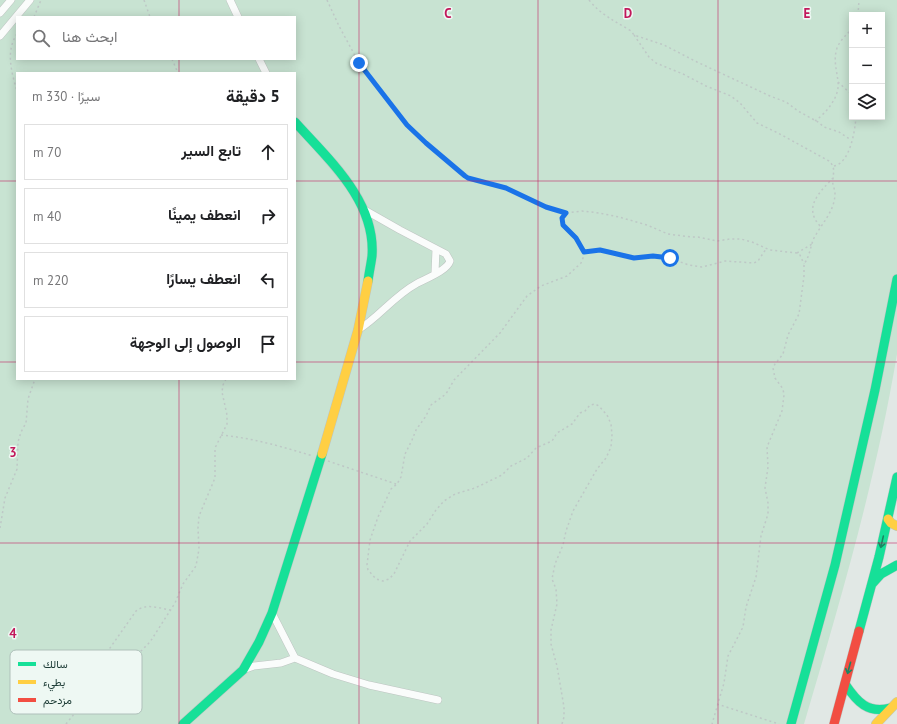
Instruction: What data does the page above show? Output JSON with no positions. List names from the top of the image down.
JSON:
{
  "legend": ["سالك", "بطيء", "مزدحم"],
  "page": {
    "map_buttons": ["+", "−"],
    "search": "ابحث هنا",
    "heading": ["5 دقيقة", "سيرًا · 330 m"],
    "list": [
      ["تابع السير", "70 m"],
      ["انعطف يمينًا", "40 m"],
      ["انعطف يسارًا", "220 m"],
      "الوصول إلى الوجهة"
    ]
  },
  "grid": {
    "columns": ["C", "D", "E"],
    "rows": ["3", "4"]
  }
}
